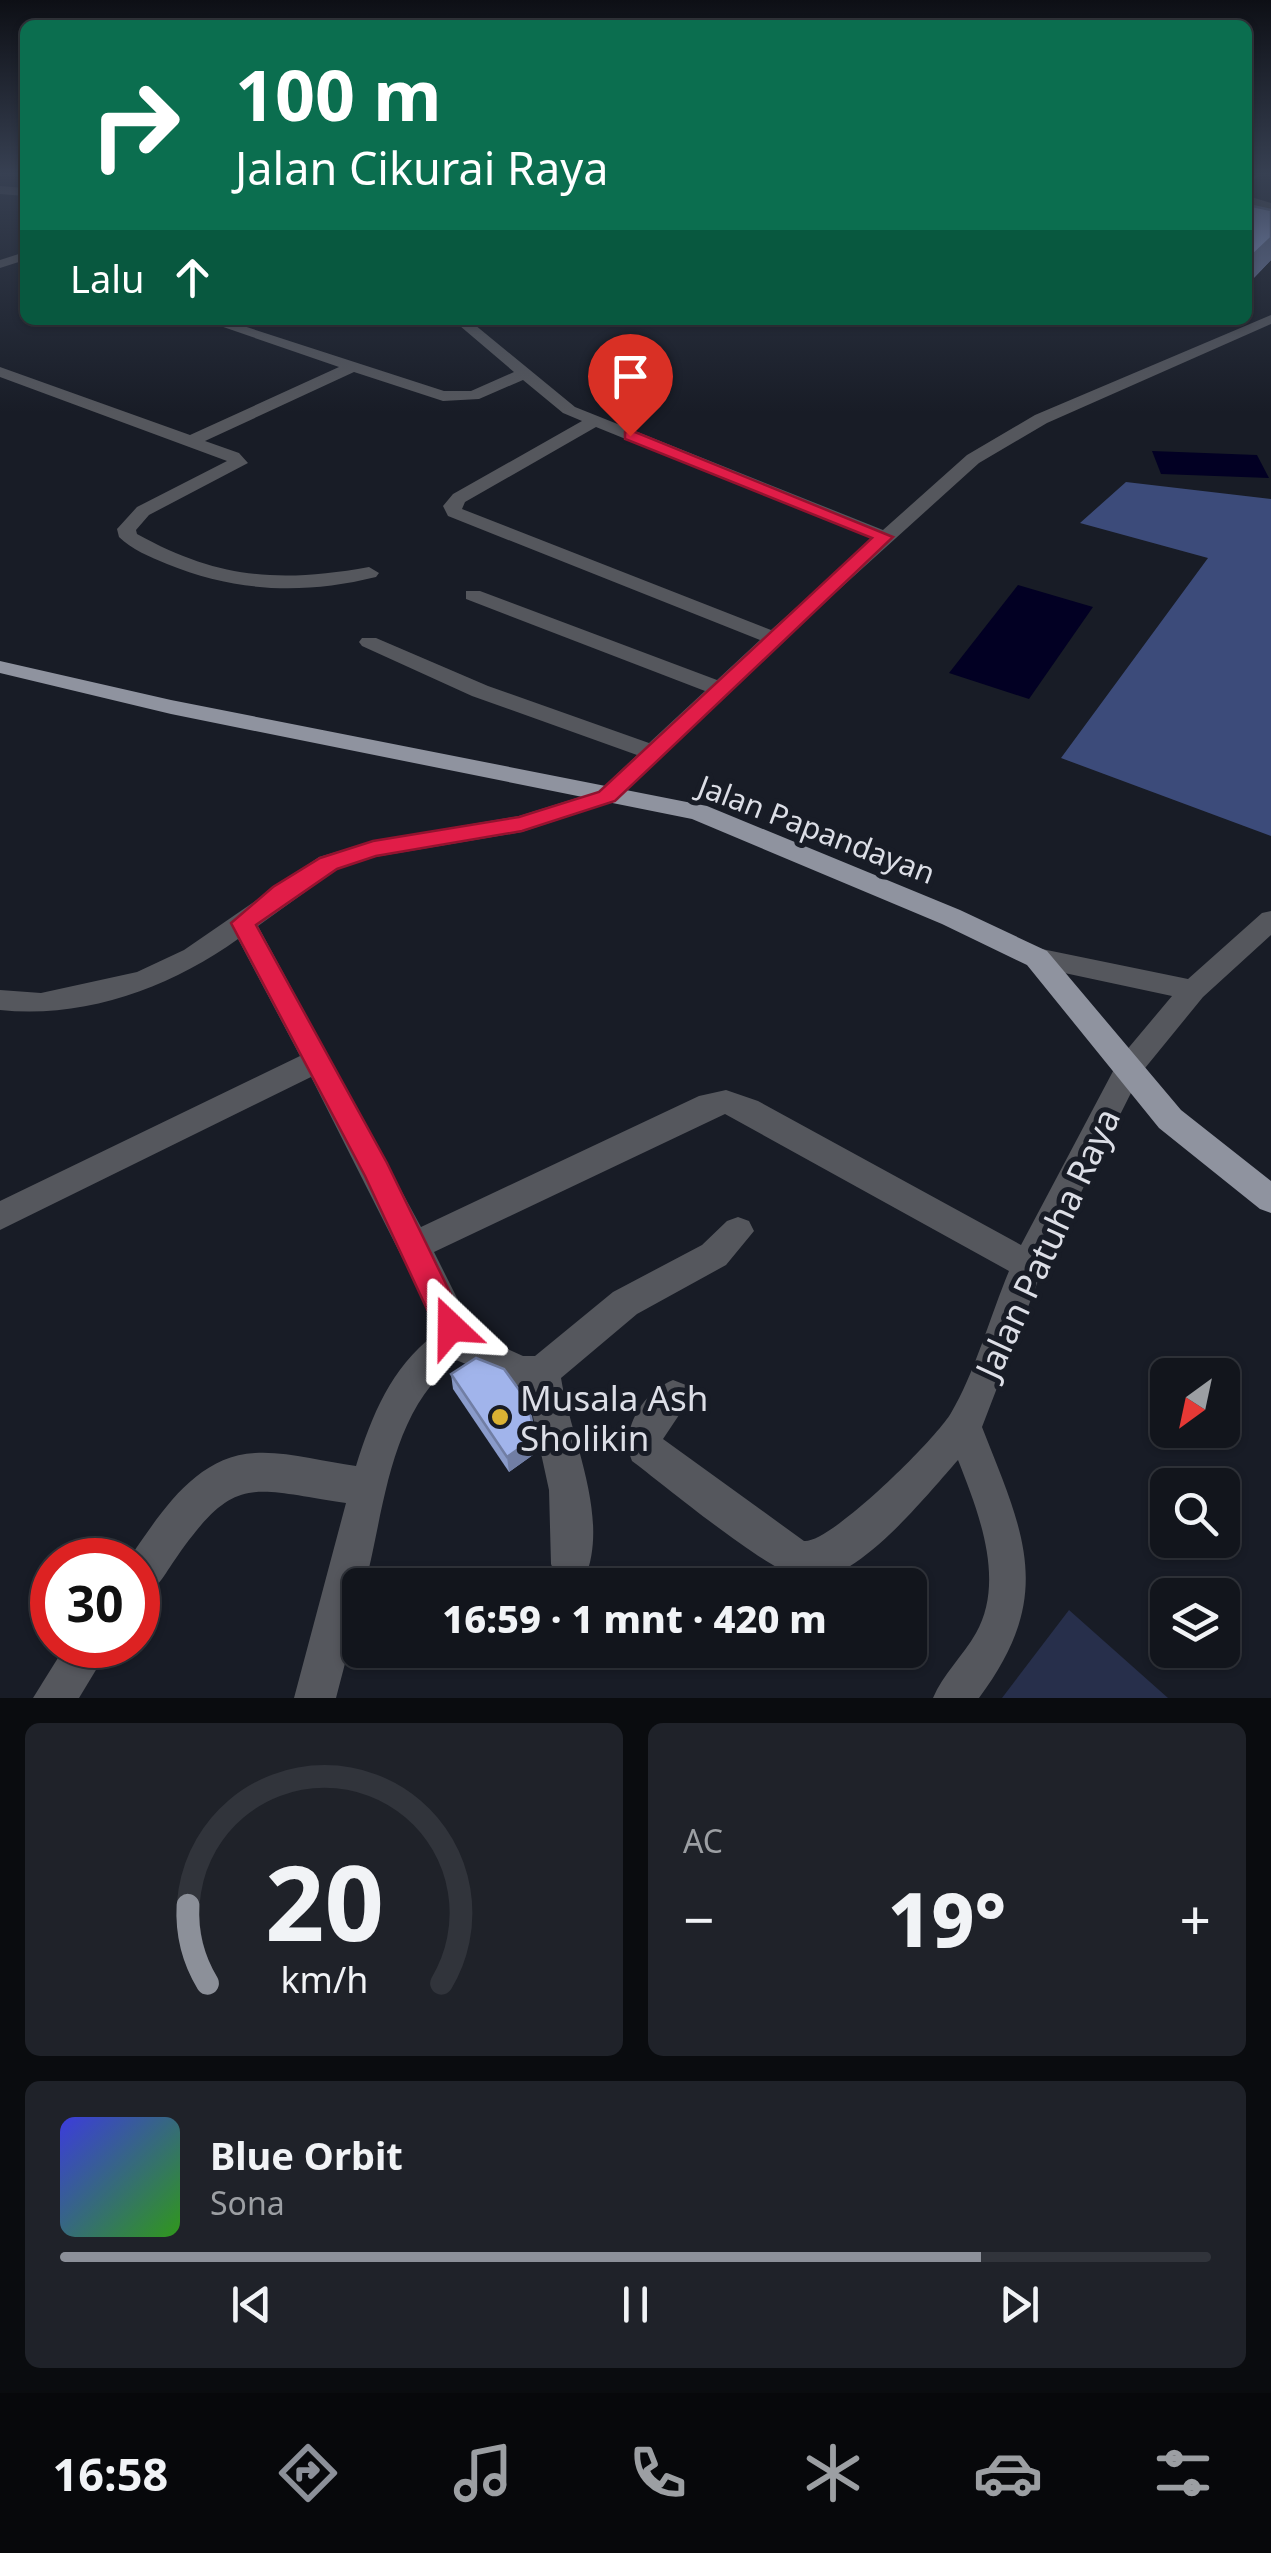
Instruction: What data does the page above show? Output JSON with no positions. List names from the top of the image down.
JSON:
{
  "streets": {
    "main road": ["Jalan Papandayan"],
    "street": ["Jalan Patuha Raya"]
  },
  "crossings": [
    ["Jalan Papandayan", "Jalan Patuha Raya"]
  ],
  "places": ["Musala Ash Sholikin"],
  "north": "bottom left",
  "page": {
    "turn": ["100 m", "Jalan Cikurai Raya"],
    "then": "Lalu",
    "limit": "30",
    "trip": "16:59 · 1 mnt · 420 m",
    "tile": "AC",
    "heat": ["−", "19°", "+"],
    "song": ["Blue Orbit", "Sona"],
    "tabs": "16:58",
    "gauge": ["20", "km/h"]
  }
}
